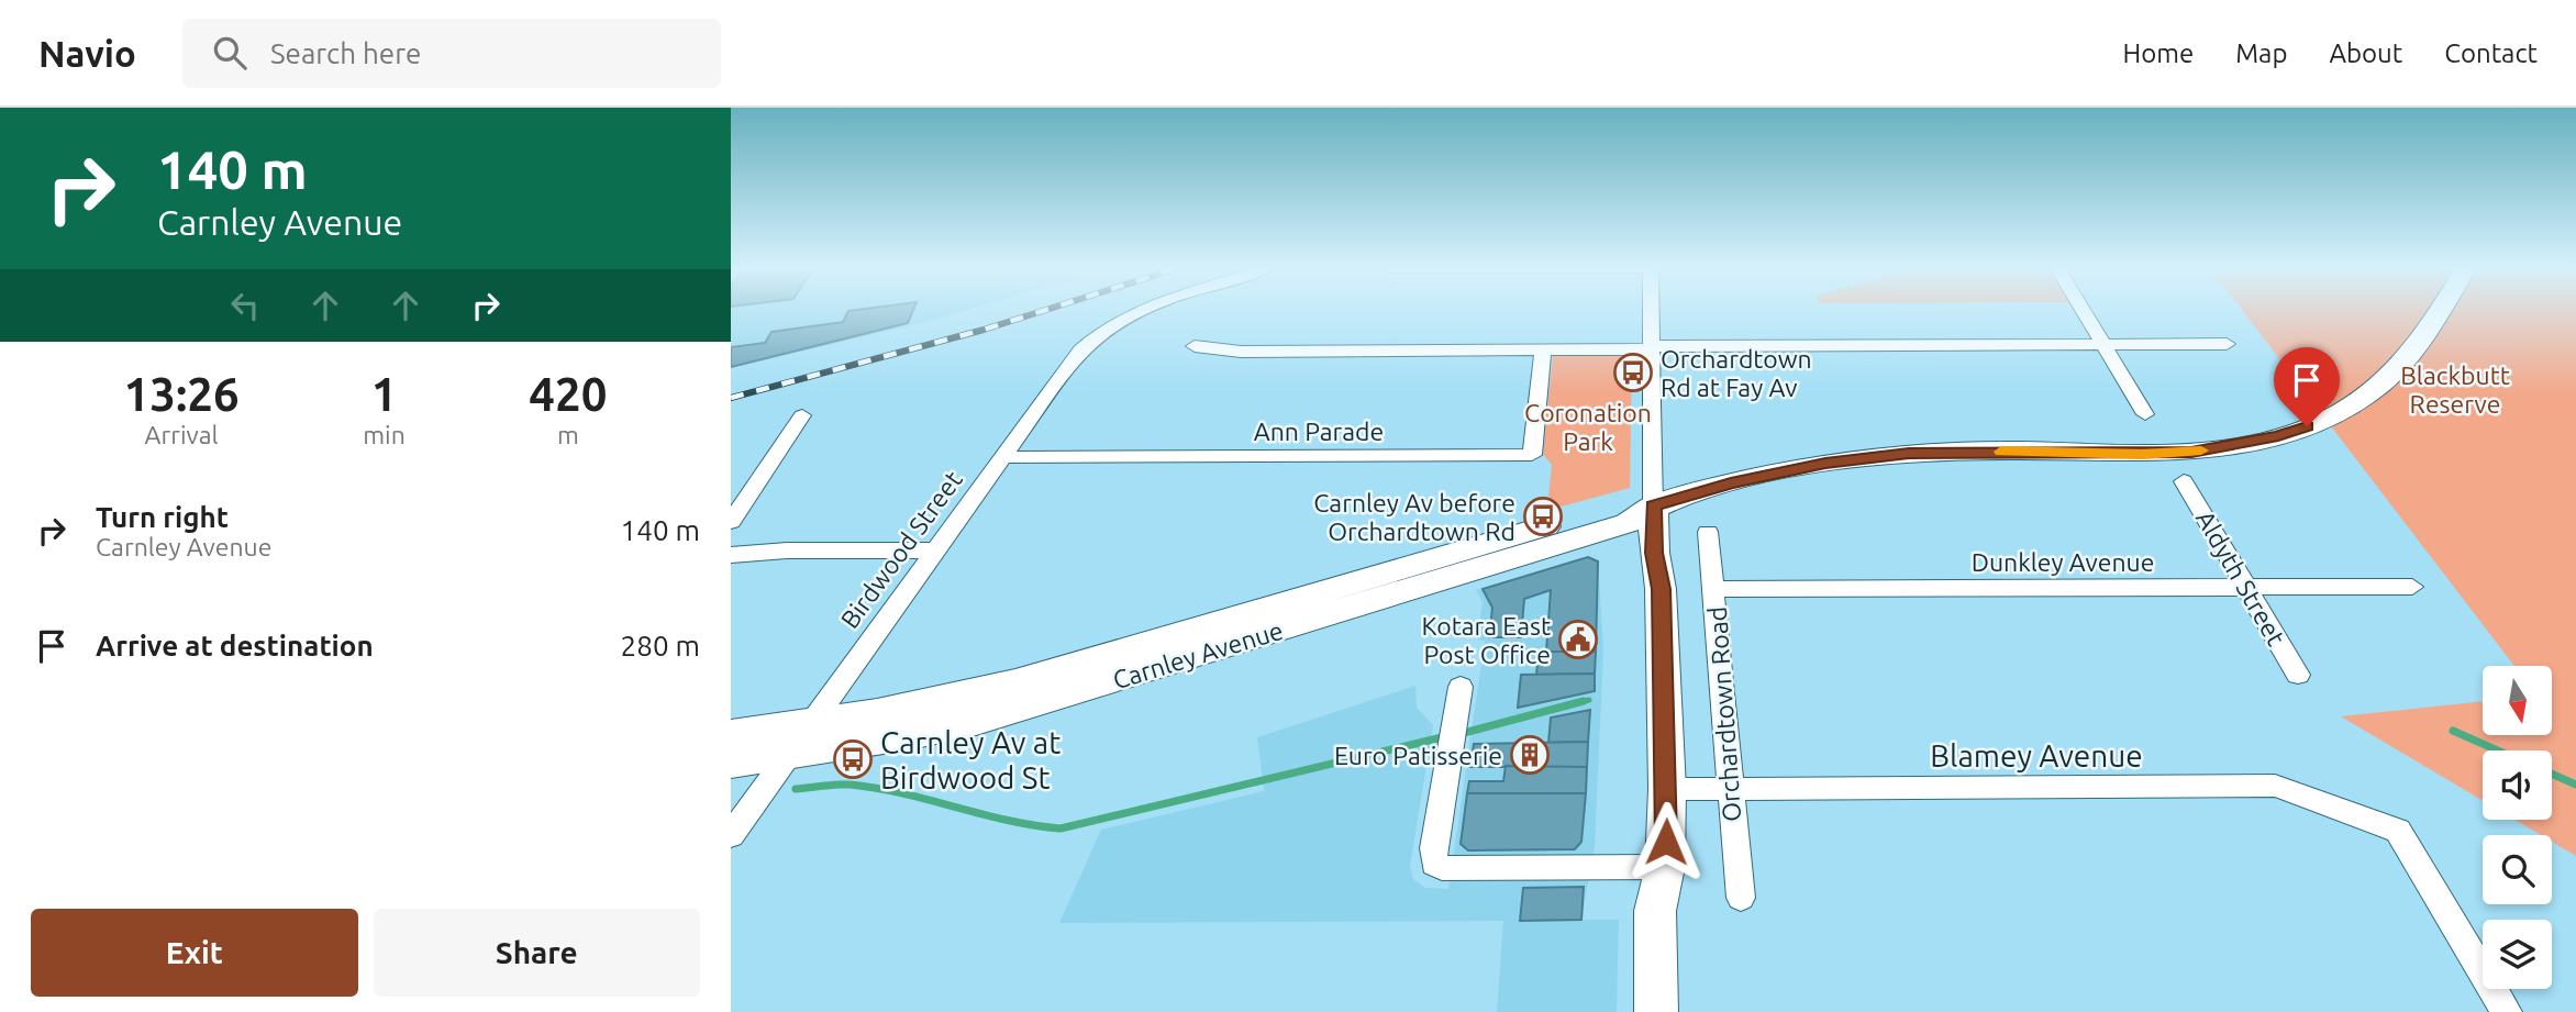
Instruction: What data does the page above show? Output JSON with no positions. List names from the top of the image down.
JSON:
{
  "streets": {
    "main road": ["Carnley Avenue"],
    "street": [
      "Ann Parade",
      "Birdwood Street",
      "Dunkley Avenue",
      "Aldyth Street",
      "Orchardtown Road",
      "Blamey Avenue"
    ]
  },
  "crossings": [
    ["Ann Parade", "Birdwood Street"],
    ["Birdwood Street", "Carnley Avenue"],
    ["Dunkley Avenue", "Aldyth Street"],
    ["Dunkley Avenue", "Orchardtown Road"],
    ["Orchardtown Road", "Blamey Avenue"]
  ],
  "parks": ["Blackbutt Reserve", "Coronation Park"],
  "places": {
    "bus stop": ["Orchardtown Rd at Fay Av", "Carnley Av before Orchardtown Rd", "Carnley Av at Birdwood St"],
    "public building": ["Kotara East Post Office"],
    "building": ["Euro Patisserie"]
  },
  "north": "bottom",
  "page": {
    "header": "Navio",
    "search": "Search here",
    "nav": [
      "Home",
      "Map",
      "About",
      "Contact"
    ],
    "turn": ["140 m", "Carnley Avenue"],
    "eta": [
      "13:26",
      "Arrival",
      "1",
      "min",
      "420",
      "m"
    ],
    "list": [
      {
        "name": "Turn right",
        "note": "Carnley Avenue",
        "value": "140 m"
      },
      {
        "name": "Arrive at destination",
        "value": "280 m"
      }
    ],
    "buttons": ["Exit", "Share"]
  }
}
